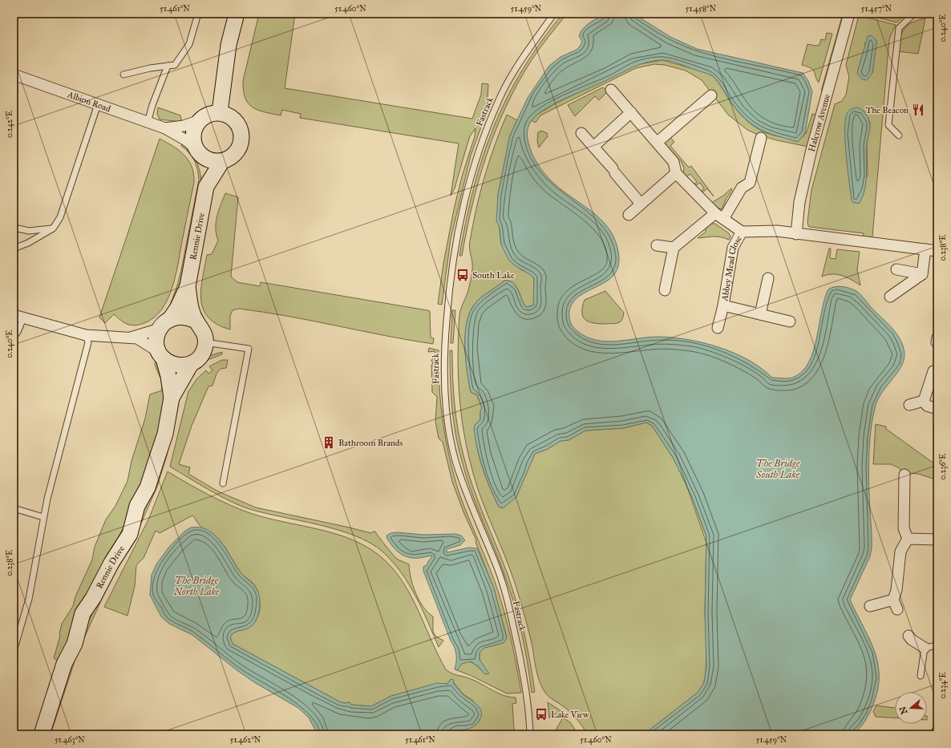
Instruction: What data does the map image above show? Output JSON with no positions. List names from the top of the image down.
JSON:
{
  "streets": {
    "street": [
      "Albion Road",
      "Halcrow Avenue",
      "Rennie Drive",
      "Abbey Mead Close"
    ],
    "lane": ["Fastrack"]
  },
  "crossings": [
    ["Albion Road", "Rennie Drive"],
    ["Halcrow Avenue", "Abbey Mead Close"]
  ],
  "water": ["The Bridge South Lake", "The Bridge North Lake"],
  "places": {
    "restaurant": ["The Beacon"],
    "bus stop": ["South Lake", "Lake View"],
    "building": ["Bathroom Brands"]
  },
  "north": "left",
  "coordinates": [
    "51.461°N",
    "51.460°N",
    "51.459°N",
    "51.458°N",
    "51.457°N",
    "0.240°E",
    "0.242°E",
    "0.238°E",
    "0.236°E",
    "0.234°E",
    "51.463°N",
    "51.462°N"
  ]
}
